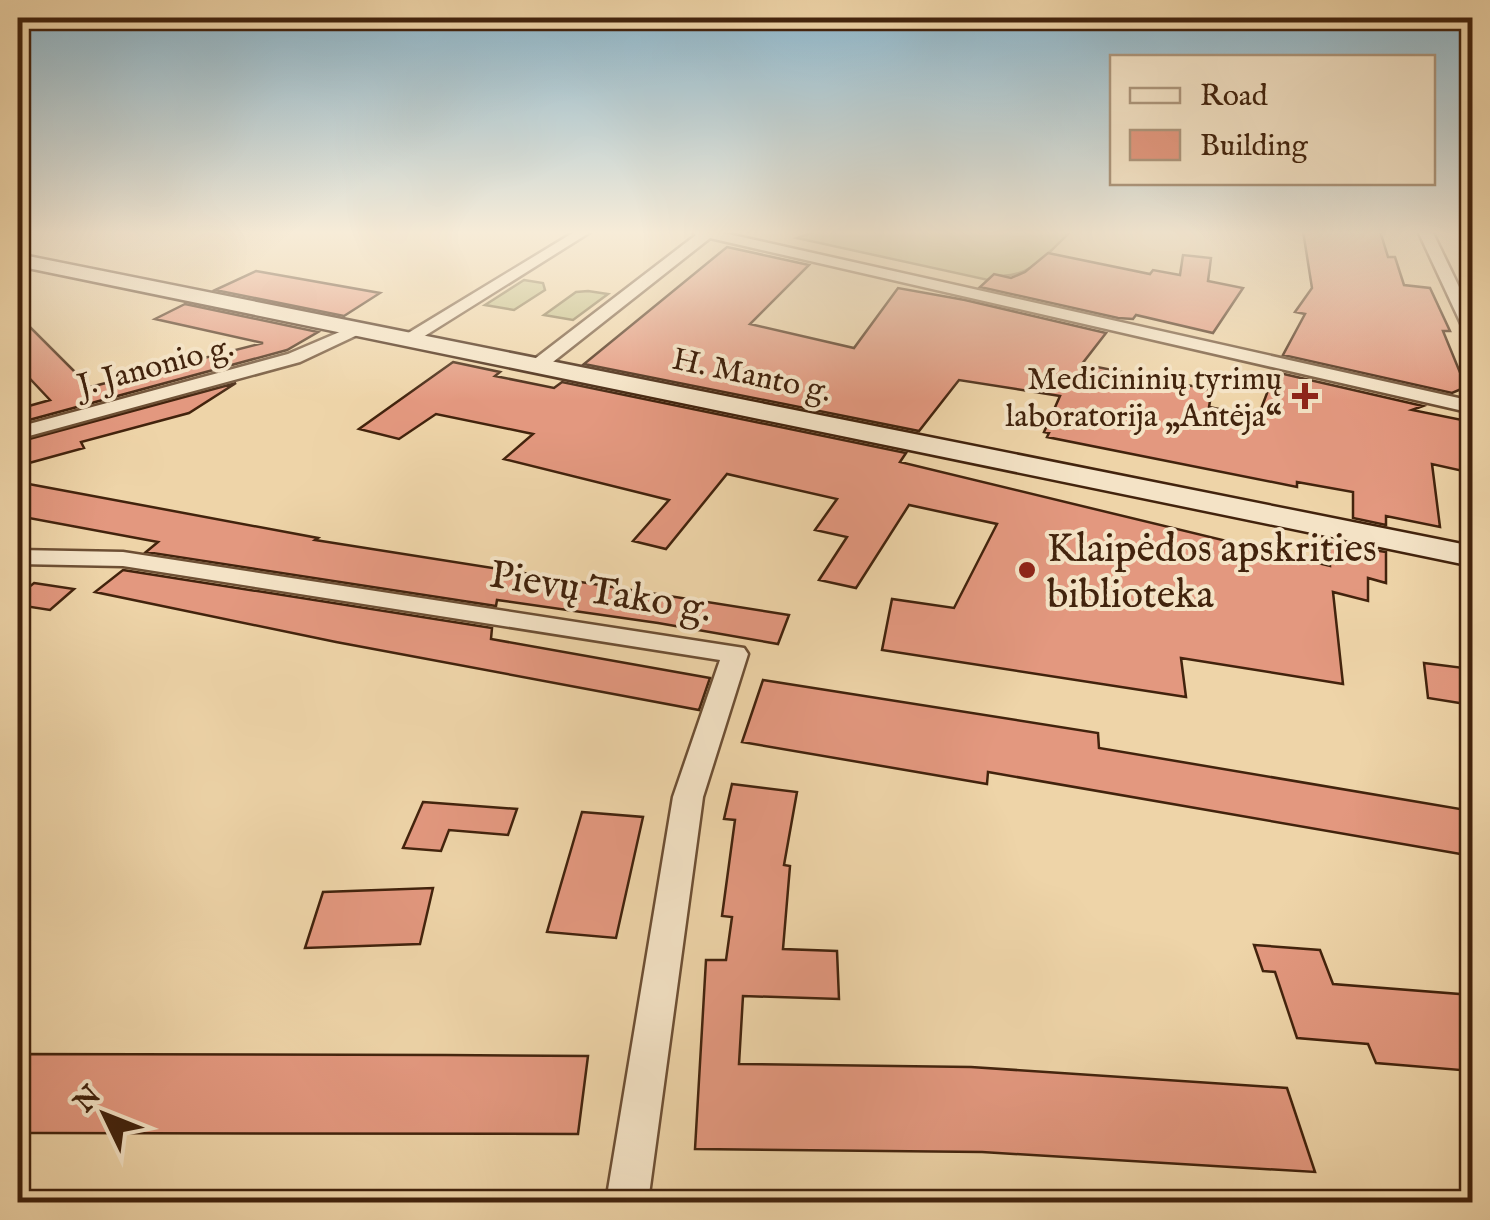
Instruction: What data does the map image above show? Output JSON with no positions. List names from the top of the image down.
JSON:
{
  "streets": {
    "main road": ["H. Manto g."],
    "street": ["J. Janonio g.", "Pievų Tako g."]
  },
  "crossings": [
    ["J. Janonio g.", "H. Manto g."]
  ],
  "places": {
    "health": ["Medicininių tyrimų laboratorija „Antėja“"],
    "other": ["Klaipėdos apskrities biblioteka"]
  },
  "legend": ["Road", "Building"],
  "north": "top left"
}
